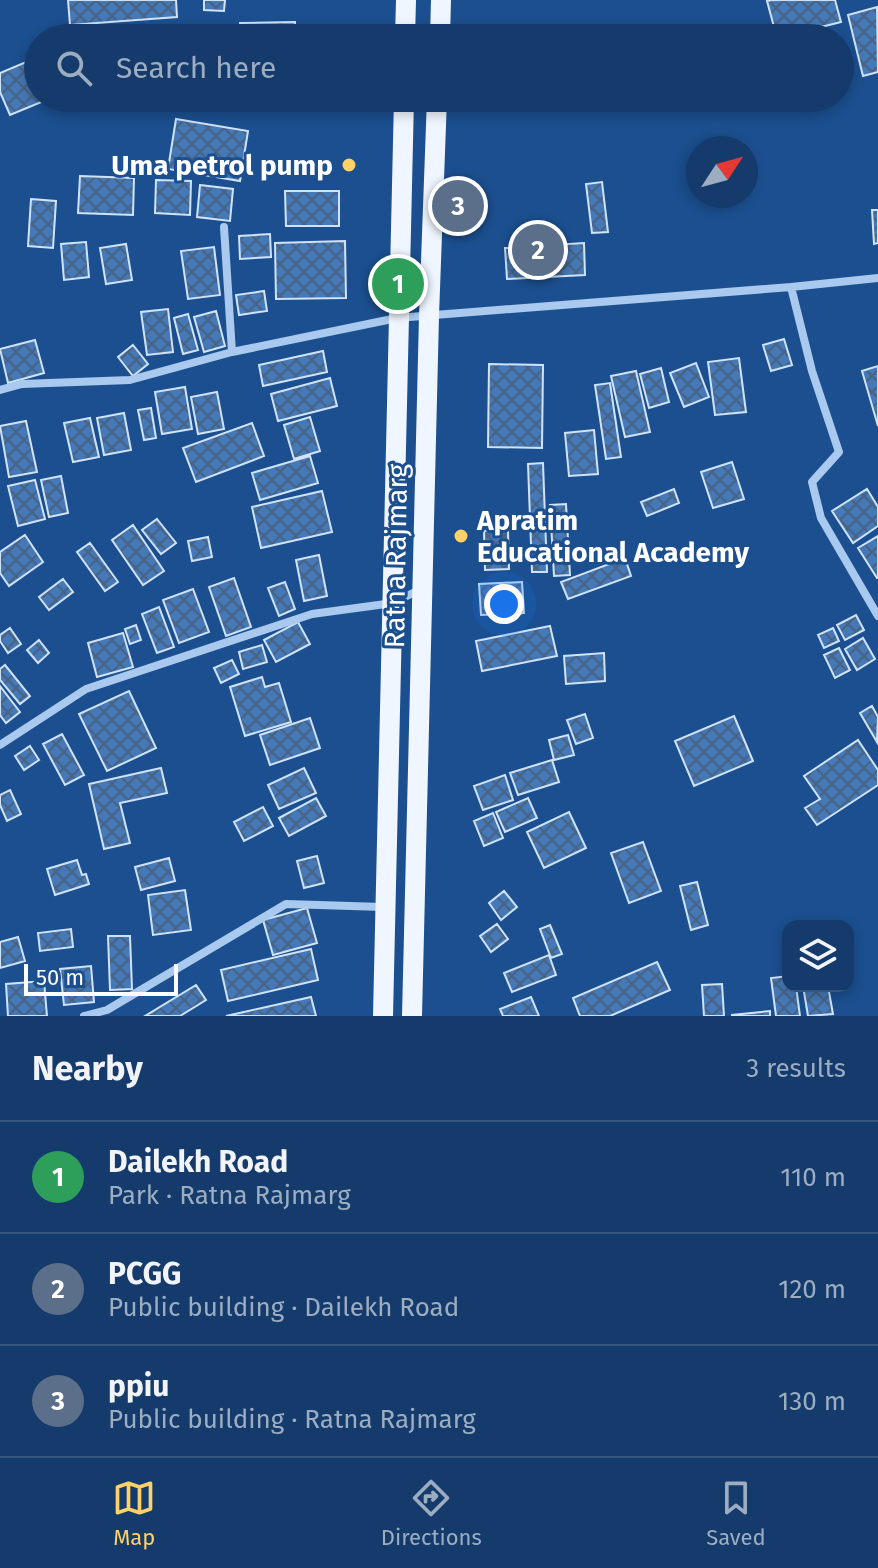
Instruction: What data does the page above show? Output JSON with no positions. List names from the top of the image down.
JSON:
{
  "streets": {
    "main road": ["Ratna Rajmarg"]
  },
  "places": ["Uma petrol pump", "Apratim Educational Academy"],
  "scale_bar": "50 m",
  "north": "top right",
  "page": {
    "search": "Search here",
    "pins": ["3", "2", "1"],
    "scale": "50 m",
    "heading": ["Nearby", "3 results"],
    "list": [
      {
        "mark": "1",
        "name": "Dailekh Road",
        "note": "Park · Ratna Rajmarg",
        "value": "110 m"
      },
      {
        "mark": "2",
        "name": "PCGG",
        "note": "Public building · Dailekh Road",
        "value": "120 m"
      },
      {
        "mark": "3",
        "name": "ppiu",
        "note": "Public building · Ratna Rajmarg",
        "value": "130 m"
      }
    ],
    "nav": ["Map", "Directions", "Saved"]
  }
}
